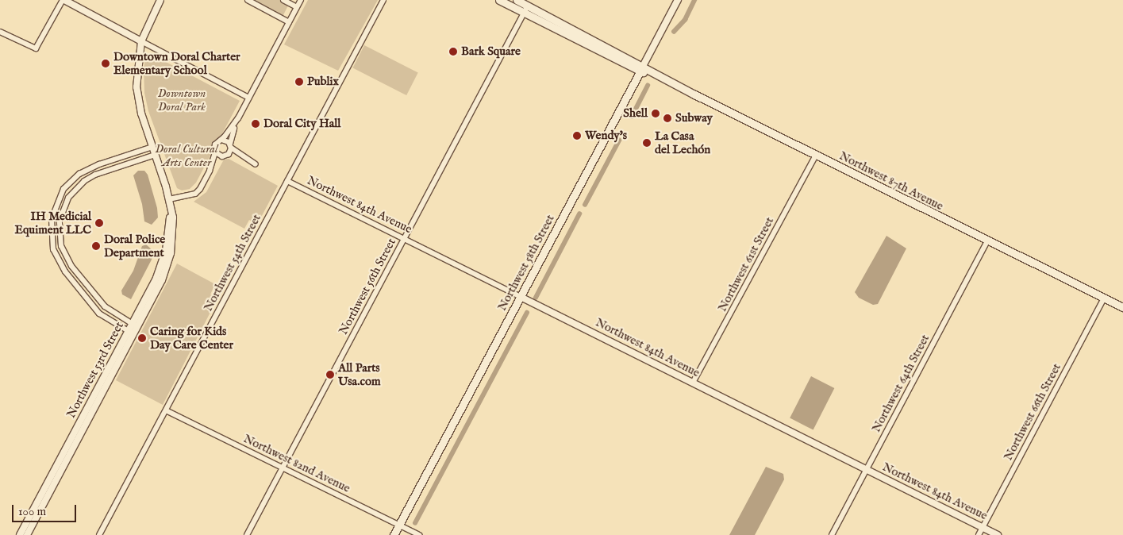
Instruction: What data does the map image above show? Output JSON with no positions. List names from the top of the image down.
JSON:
{
  "streets": {
    "main road": ["Northwest 87th Avenue", "Northwest 58th Street"],
    "street": [
      "Northwest 84th Avenue",
      "Northwest 54th Street",
      "Northwest 61st Street",
      "Northwest 56th Street",
      "Northwest 53rd Street",
      "Northwest 64th Street",
      "Northwest 66th Street",
      "Northwest 82nd Avenue"
    ]
  },
  "crossings": [
    ["Northwest 87th Avenue", "Northwest 58th Street"],
    ["Northwest 87th Avenue", "Northwest 61st Street"],
    ["Northwest 87th Avenue", "Northwest 56th Street"],
    ["Northwest 87th Avenue", "Northwest 64th Street"],
    ["Northwest 87th Avenue", "Northwest 66th Street"],
    ["Northwest 84th Avenue", "Northwest 54th Street"],
    ["Northwest 84th Avenue", "Northwest 58th Street"],
    ["Northwest 84th Avenue", "Northwest 61st Street"],
    ["Northwest 84th Avenue", "Northwest 56th Street"],
    ["Northwest 84th Avenue", "Northwest 64th Street"],
    ["Northwest 84th Avenue", "Northwest 66th Street"],
    ["Northwest 54th Street", "Northwest 82nd Avenue"],
    ["Northwest 58th Street", "Northwest 82nd Avenue"],
    ["Northwest 56th Street", "Northwest 82nd Avenue"]
  ],
  "parks": ["Downtown Doral Park", "Doral Cultural Arts Center"],
  "places": [
    "Bark Square",
    "Downtown Doral Charter Elementary School",
    "Publix",
    "Shell",
    "Subway",
    "Doral City Hall",
    "Wendy's",
    "La Casa del Lechón",
    "IH Medicial Equiment LLC",
    "Doral Police Department",
    "Caring for Kids Day Care Center",
    "All Parts Usa.com"
  ],
  "scale_bar": "100 m"
}
